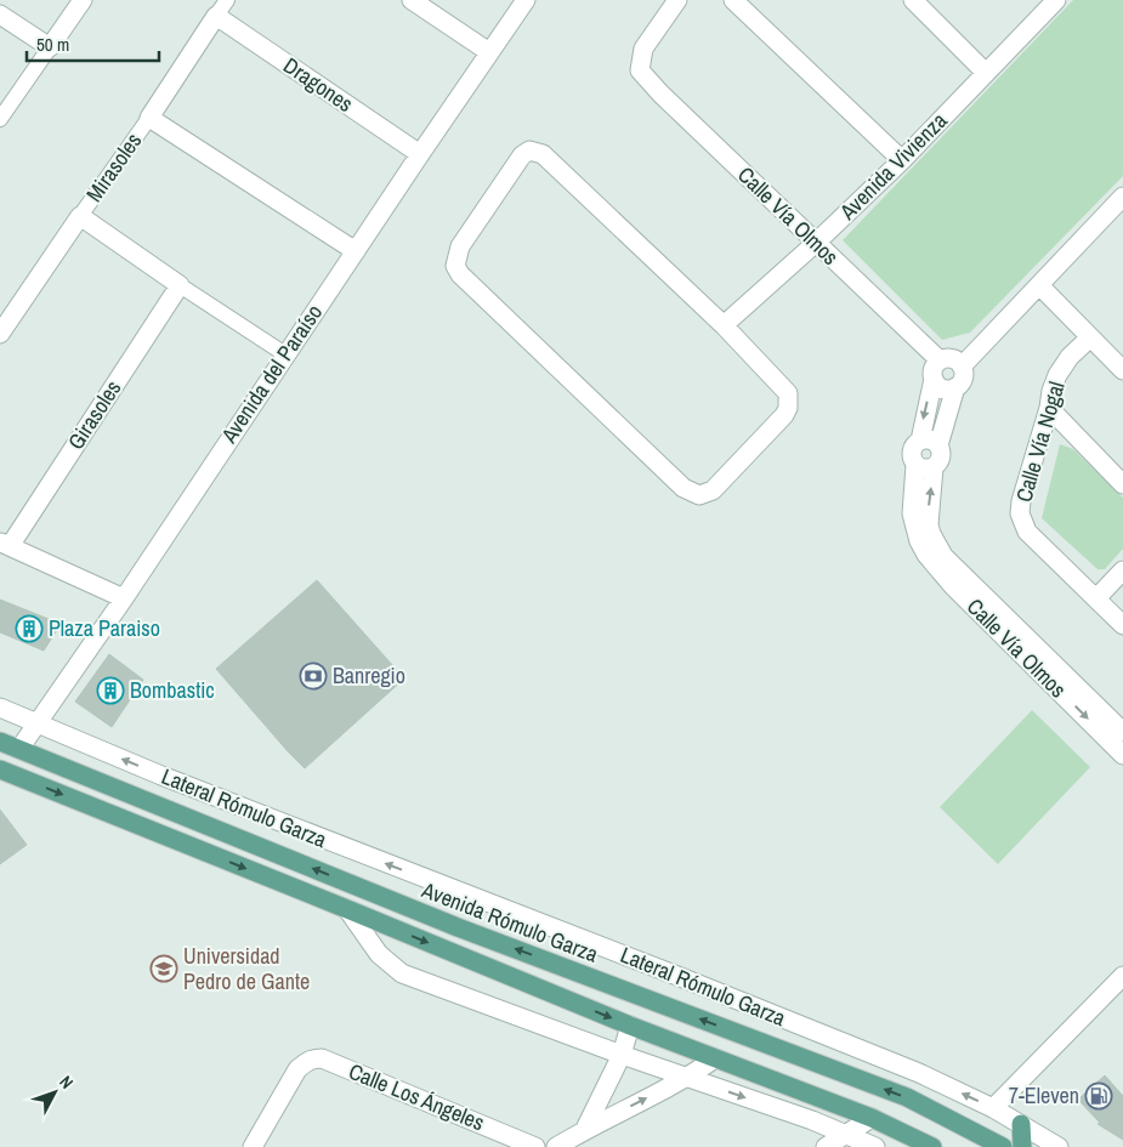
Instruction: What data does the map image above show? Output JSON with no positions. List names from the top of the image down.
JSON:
{
  "streets": {
    "main road": ["Avenida Rómulo Garza"],
    "street": [
      "Dragones",
      "Avenida Vivienza",
      "Mirasoles",
      "Calle Vía Olmos",
      "Avenida del Paraíso",
      "Girasoles",
      "Calle Vía Nogal",
      "Lateral Rómulo Garza",
      "Calle Los Ángeles"
    ]
  },
  "crossings": [
    ["Dragones", "Mirasoles"],
    ["Dragones", "Avenida del Paraíso"],
    ["Avenida Vivienza", "Calle Vía Olmos"],
    ["Avenida del Paraíso", "Lateral Rómulo Garza"],
    ["Avenida del Paraíso", "Avenida Rómulo Garza"]
  ],
  "places": {
    "building": ["Plaza Paraiso", "Bombastic"],
    "bank": ["Banregio"],
    "school or university": ["Universidad Pedro de Gante"],
    "fuel station": ["7-Eleven"]
  },
  "scale_bar": "50 m",
  "north": "top right"
}
